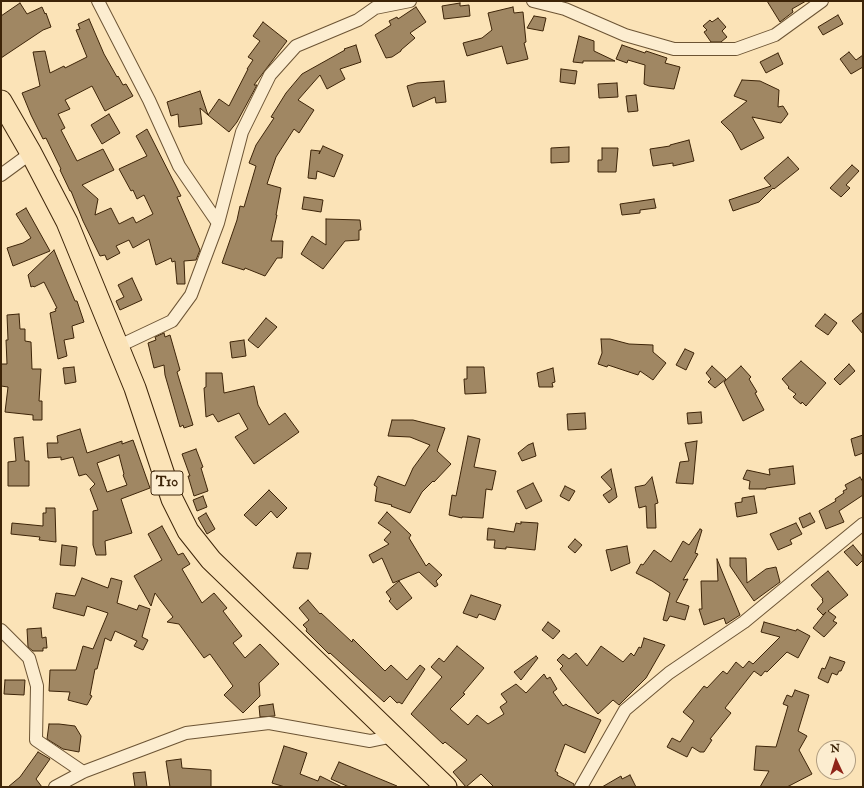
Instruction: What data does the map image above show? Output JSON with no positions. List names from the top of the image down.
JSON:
{
  "streets": {
    "highway": ["T10"]
  },
  "north": "top"
}
